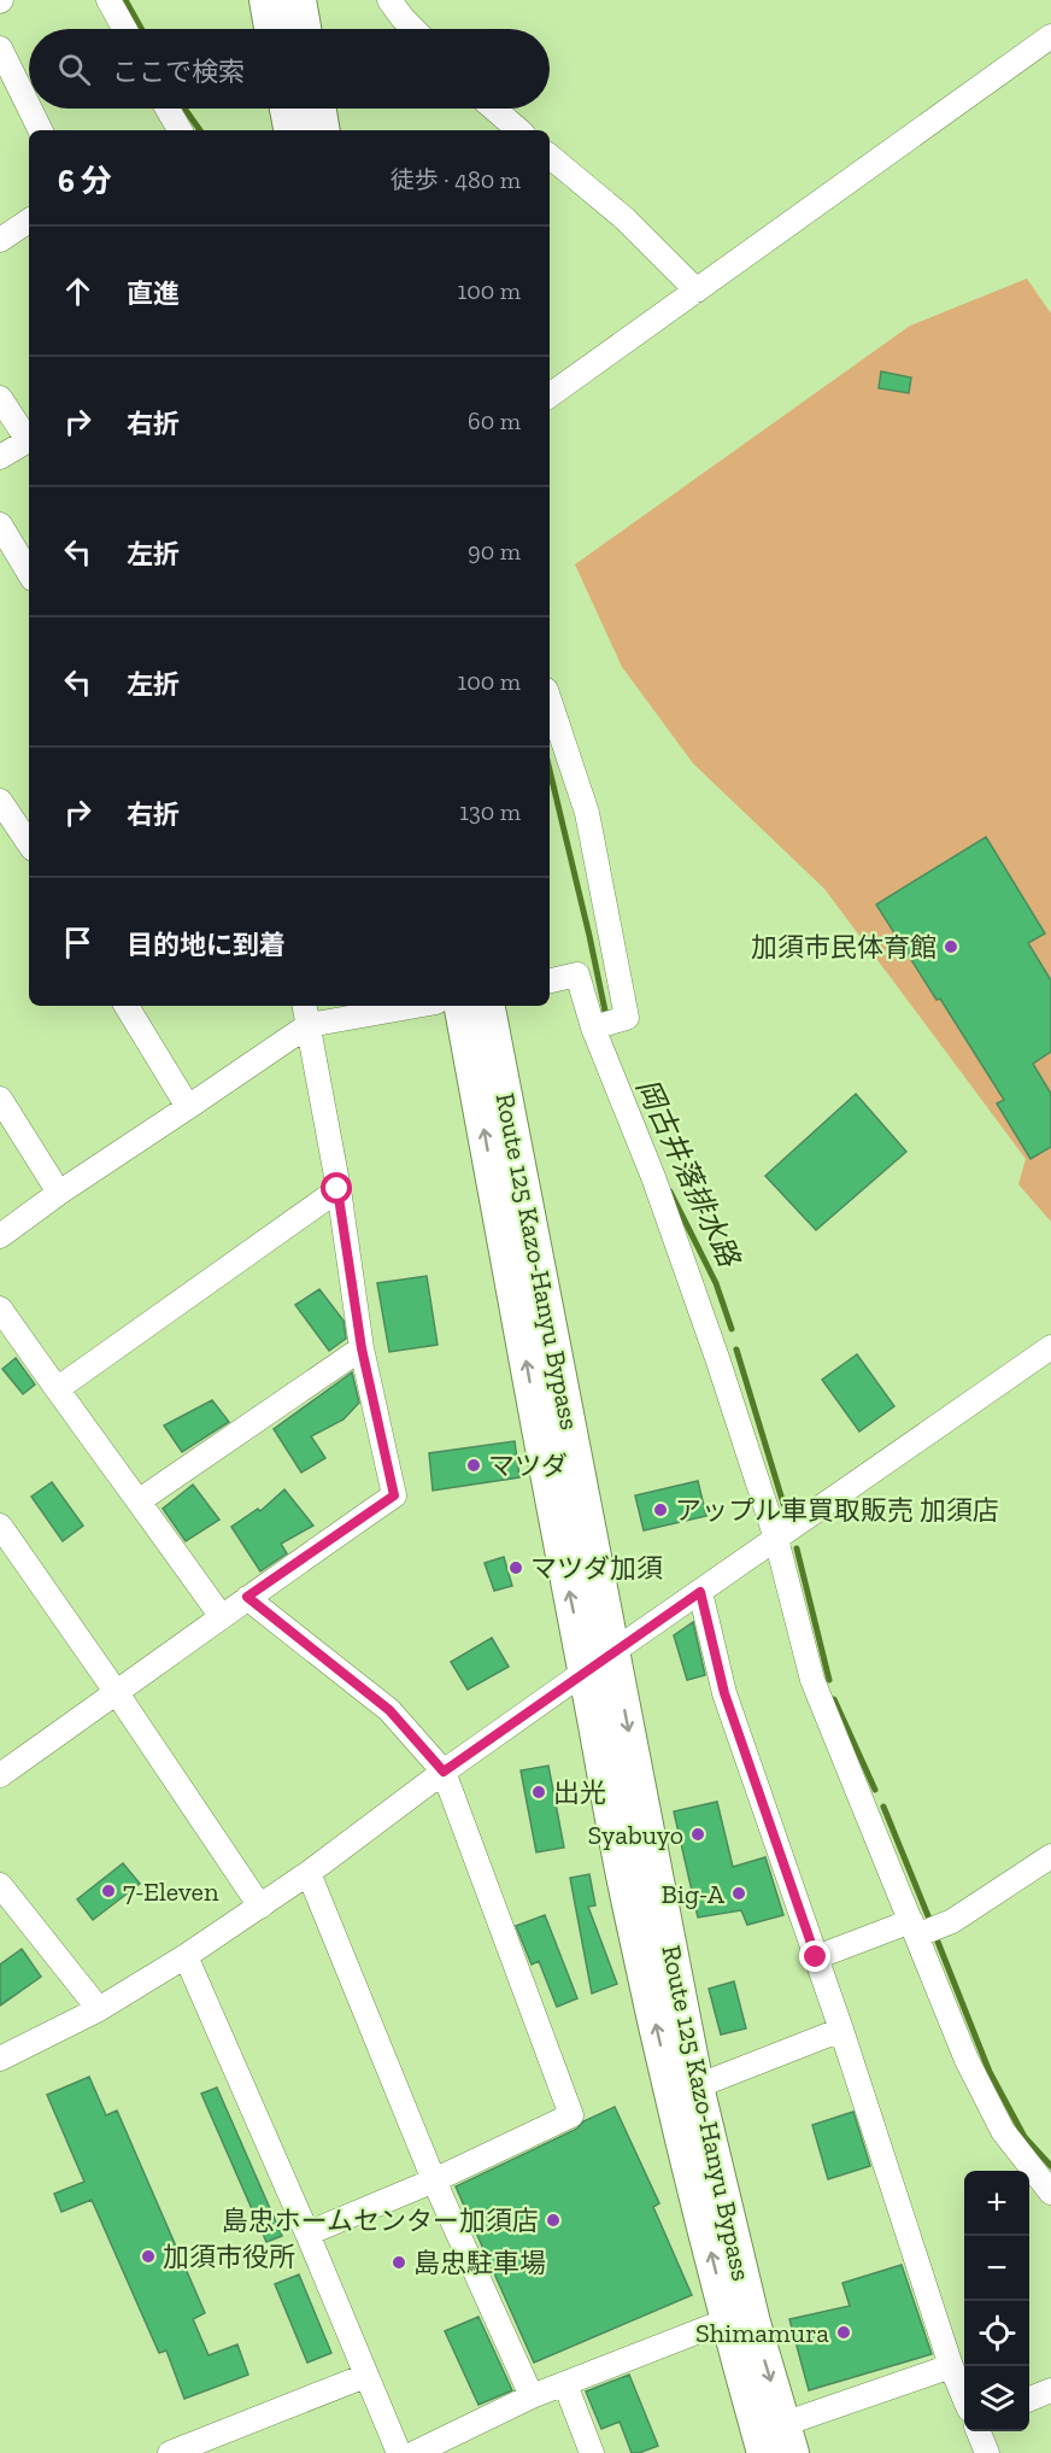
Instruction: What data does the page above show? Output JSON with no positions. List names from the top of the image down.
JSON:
{
  "streets": {
    "highway": ["Route 125 Kazo-Hanyu Bypass"]
  },
  "water": ["岡古井落排水路"],
  "places": [
    "加須市民体育館",
    "マツダ",
    "アップル車買取販売 加須店",
    "マツダ加須",
    "出光",
    "Syabuyo",
    "7-Eleven",
    "Big-A",
    "島忠ホームセンター加須店",
    "加須市役所",
    "島忠駐車場",
    "Shimamura"
  ],
  "page": {
    "search": "ここで検索",
    "heading": ["6 分", "徒歩 · 480 m"],
    "list": [
      ["直進", "100 m"],
      ["右折", "60 m"],
      ["左折", "90 m"],
      ["左折", "100 m"],
      ["右折", "130 m"],
      "目的地に到着"
    ],
    "map_buttons": ["+", "−"]
  }
}
